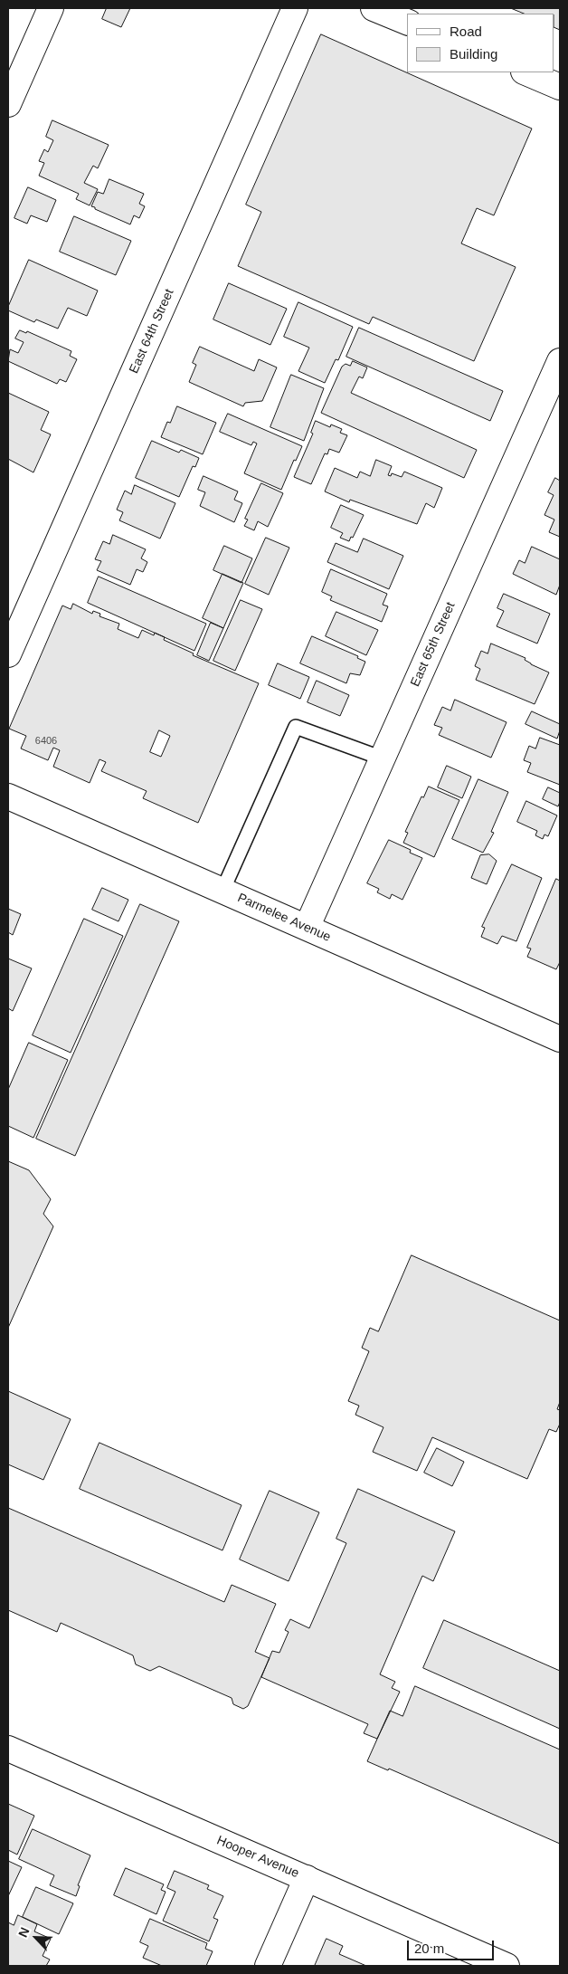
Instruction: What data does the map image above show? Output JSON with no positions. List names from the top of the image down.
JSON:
{
  "streets": {
    "street": [
      "East 64th Street",
      "East 65th Street",
      "Parmelee Avenue",
      "Hooper Avenue"
    ]
  },
  "crossings": [
    ["East 65th Street", "Parmelee Avenue"]
  ],
  "house_numbers": ["6406"],
  "legend": ["Road", "Building"],
  "scale_bar": "20 m",
  "north": "top left"
}
